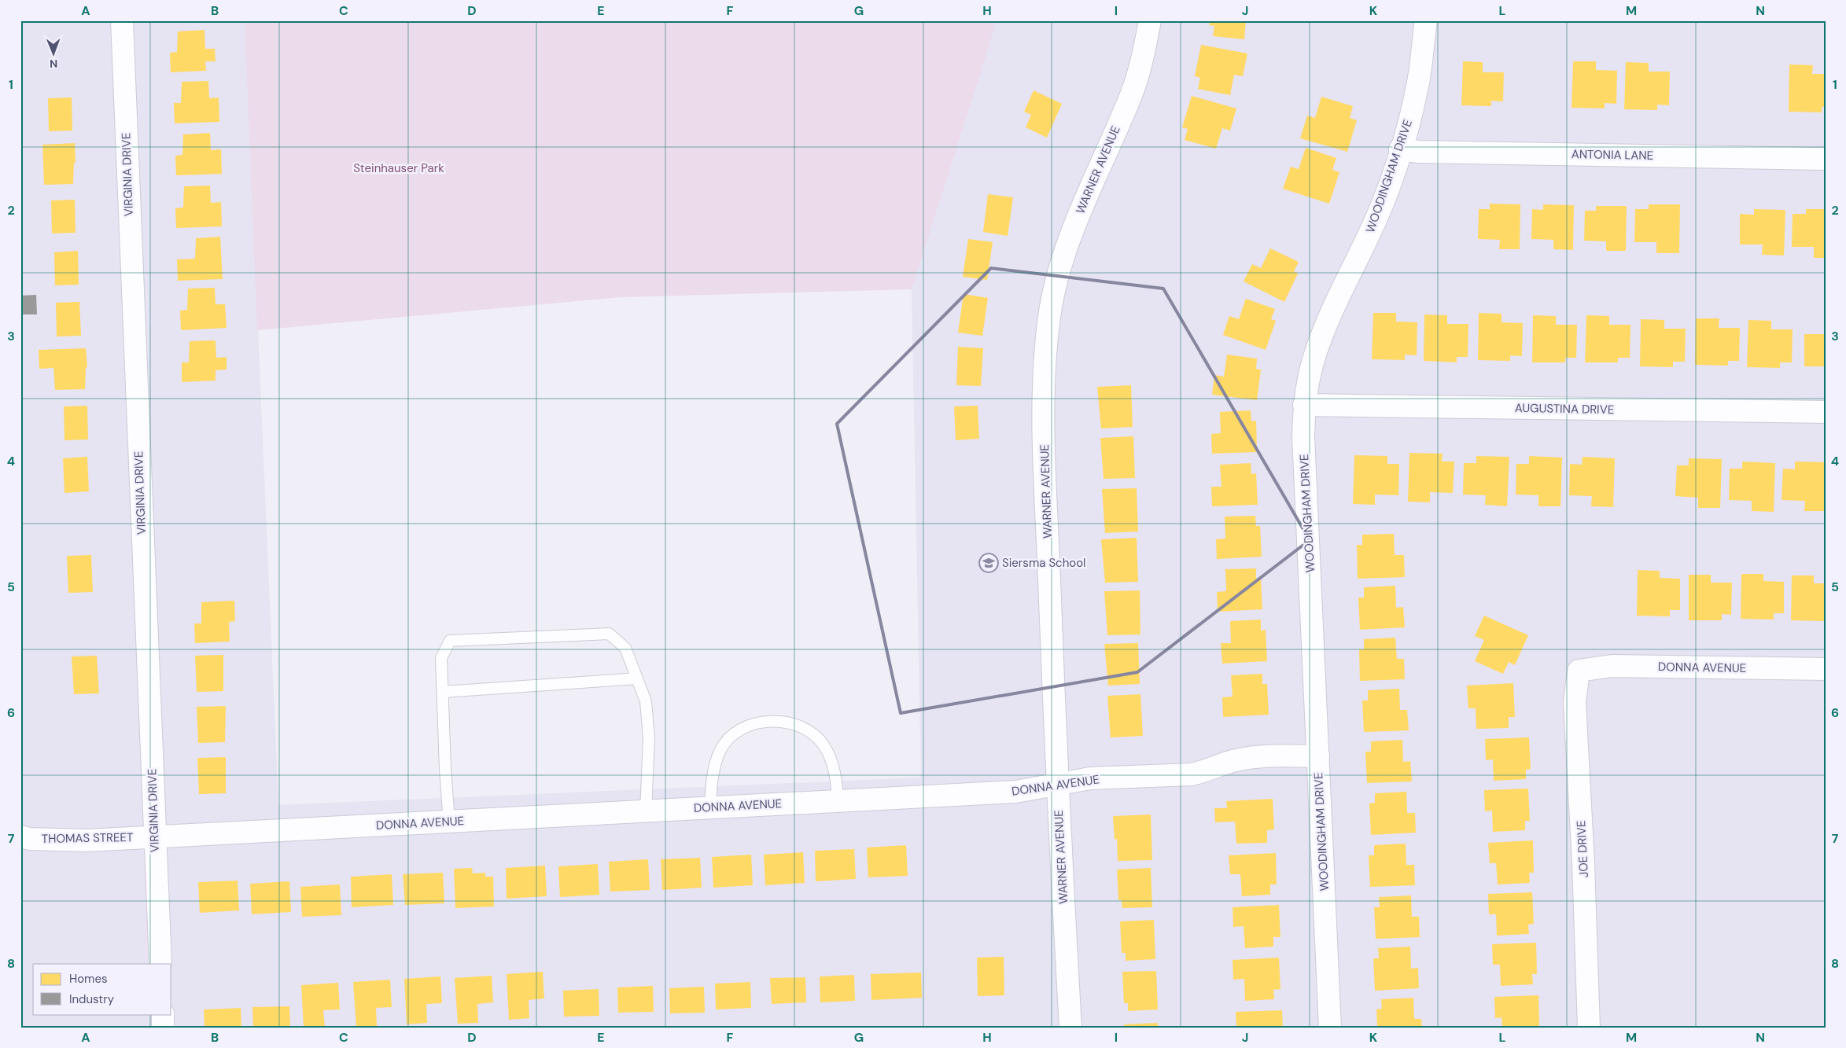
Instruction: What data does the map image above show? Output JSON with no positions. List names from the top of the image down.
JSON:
{
  "streets": {
    "street": [
      "ANTONIA LANE",
      "WARNER AVENUE",
      "VIRGINIA DRIVE",
      "WOODINGHAM DRIVE",
      "AUGUSTINA DRIVE",
      "DONNA AVENUE",
      "THOMAS STREET",
      "JOE DRIVE"
    ]
  },
  "crossings": [
    ["ANTONIA LANE", "WOODINGHAM DRIVE"],
    ["WARNER AVENUE", "DONNA AVENUE"],
    ["VIRGINIA DRIVE", "DONNA AVENUE"],
    ["VIRGINIA DRIVE", "THOMAS STREET"],
    ["WOODINGHAM DRIVE", "AUGUSTINA DRIVE"],
    ["WOODINGHAM DRIVE", "DONNA AVENUE"],
    ["DONNA AVENUE", "THOMAS STREET"],
    ["DONNA AVENUE", "JOE DRIVE"]
  ],
  "parks": ["Steinhauser Park"],
  "places": {
    "school or university": ["Siersma School"]
  },
  "legend": ["Homes", "Industry"],
  "north": "bottom",
  "grid": {
    "columns": [
      "A",
      "B",
      "C",
      "D",
      "E",
      "F",
      "G",
      "H",
      "I",
      "J",
      "K",
      "L",
      "M",
      "N"
    ],
    "rows": [
      "1",
      "2",
      "3",
      "4",
      "5",
      "6",
      "7",
      "8"
    ]
  }
}
